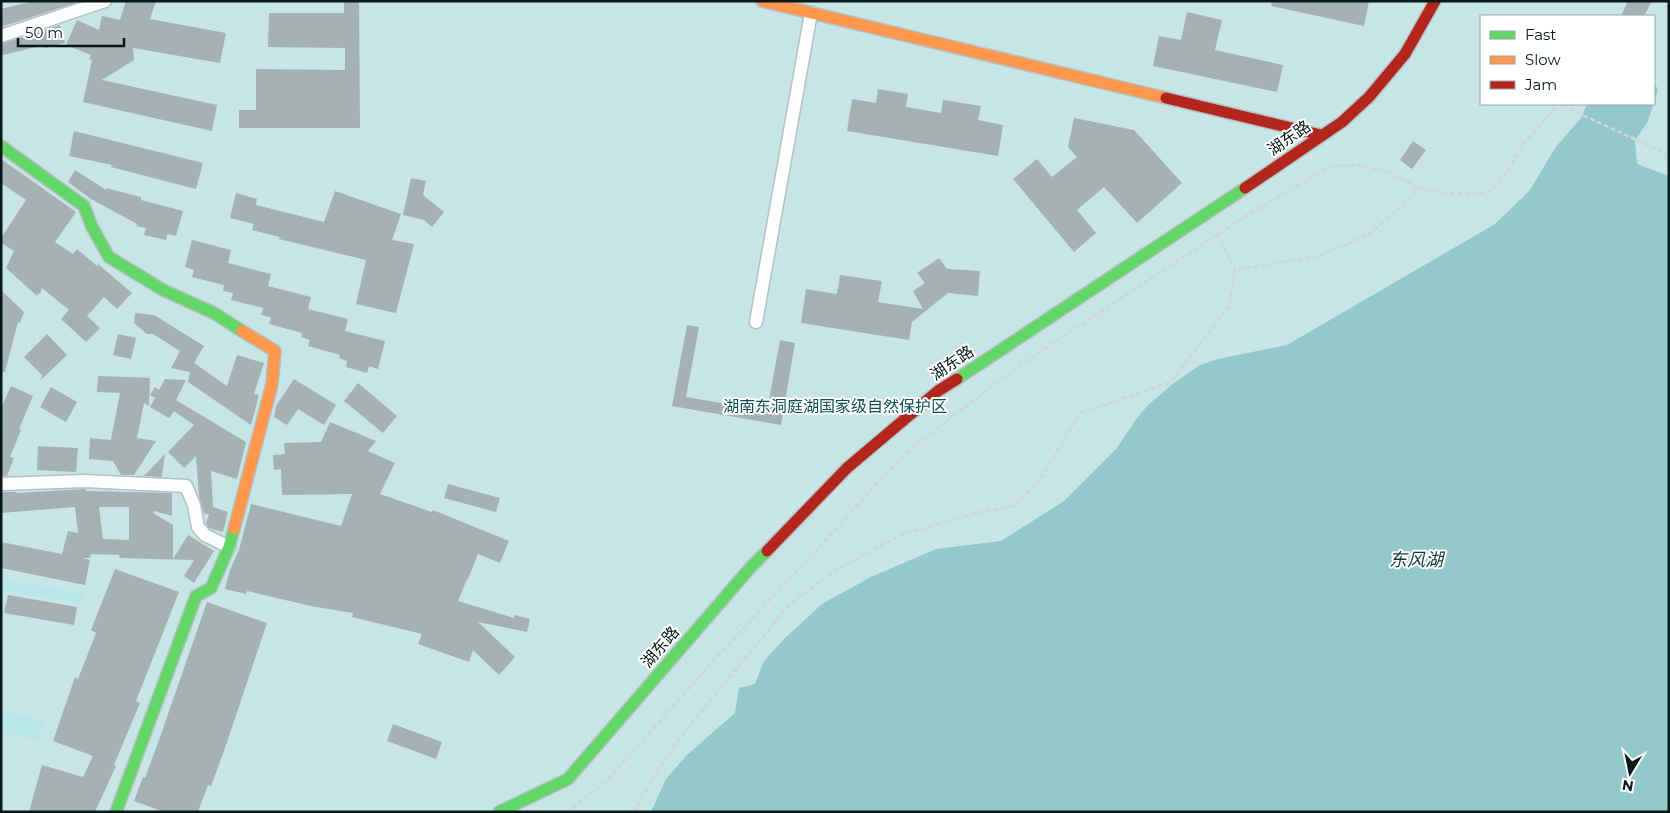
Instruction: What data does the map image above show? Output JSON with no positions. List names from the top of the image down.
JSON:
{
  "streets": {
    "street": ["湖东路"]
  },
  "water": ["东风湖"],
  "parks": ["湖南东洞庭湖国家级自然保护区"],
  "legend": ["Fast", "Slow", "Jam"],
  "scale_bar": "50 m",
  "north": "bottom"
}
